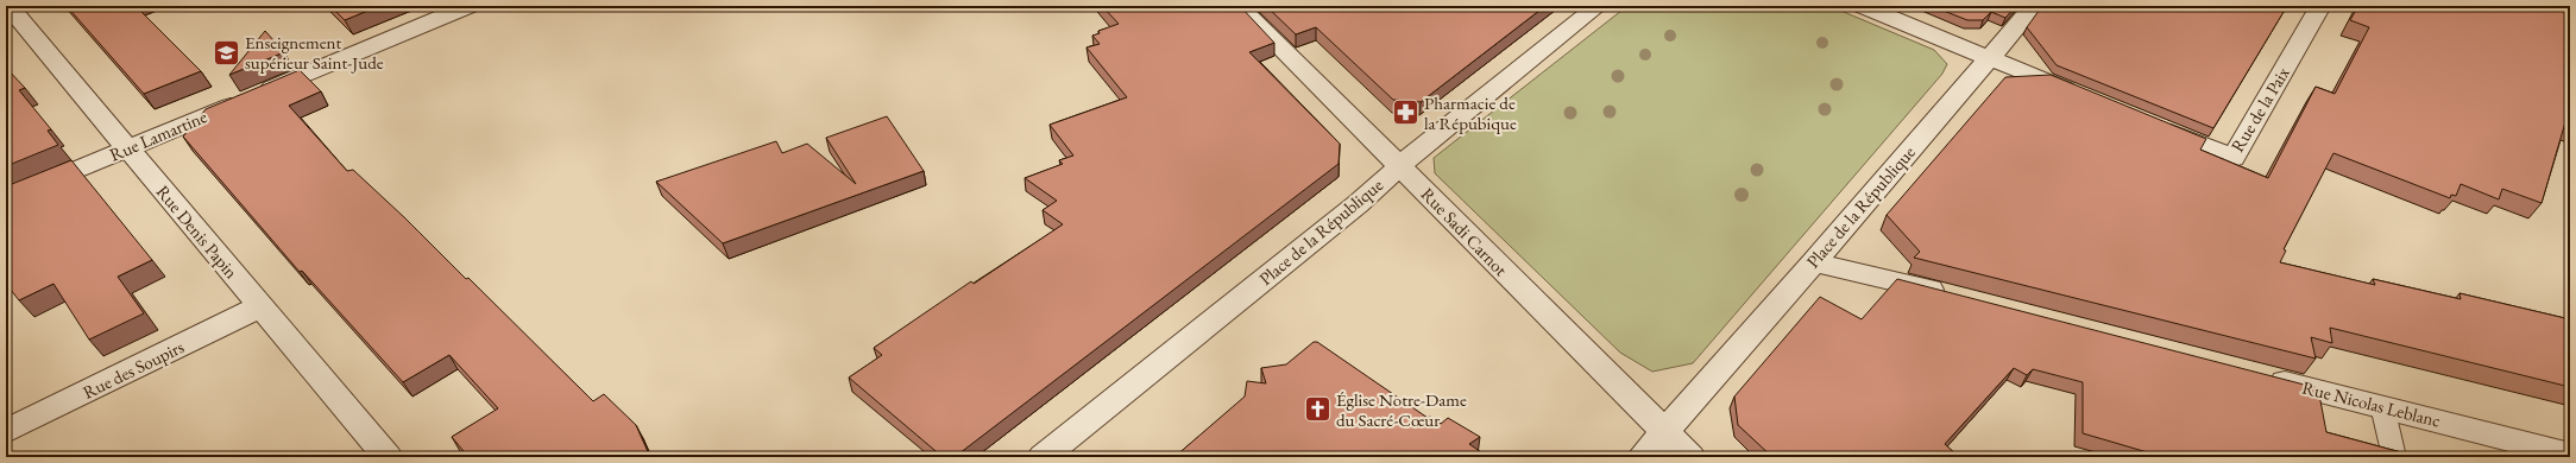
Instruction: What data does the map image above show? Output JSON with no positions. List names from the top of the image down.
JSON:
{
  "streets": {
    "street": [
      "Rue de la Paix",
      "Rue Lamartine",
      "Place de la République",
      "Rue Denis Papin",
      "Rue Sadi Carnot",
      "Rue des Soupirs",
      "Rue Nicolas Leblanc"
    ]
  },
  "crossings": [
    ["Rue Lamartine", "Rue Denis Papin"],
    ["Place de la République", "Rue Sadi Carnot"],
    ["Rue Denis Papin", "Rue des Soupirs"]
  ],
  "places": {
    "school or university": ["Enseignement supérieur Saint-Jude"],
    "pharmacy": ["Pharmacie de la Répubique"],
    "church": ["Église Notre-Dame du Sacré-Cœur"]
  }
}
